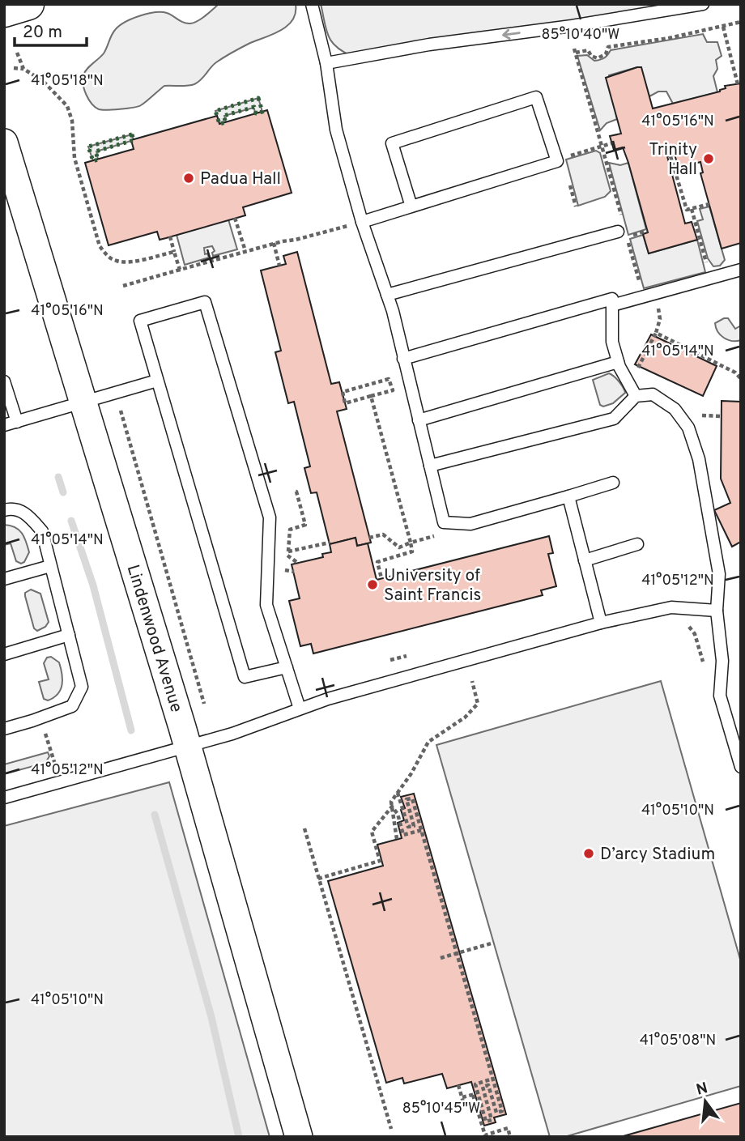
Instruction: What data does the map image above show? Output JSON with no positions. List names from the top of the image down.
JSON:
{
  "streets": {
    "street": ["Lindenwood Avenue"]
  },
  "places": [
    "Trinity Hall",
    "Padua Hall",
    "University of Saint Francis",
    "D’arcy Stadium"
  ],
  "scale_bar": "20 m",
  "north": "top",
  "coordinates": [
    "85°10'40\"W",
    "41°05'18\"N",
    "41°05'16\"N",
    "41°05'14\"N",
    "41°05'12\"N",
    "41°05'10\"N",
    "41°05'08\"N",
    "85°10'45\"W"
  ]
}
